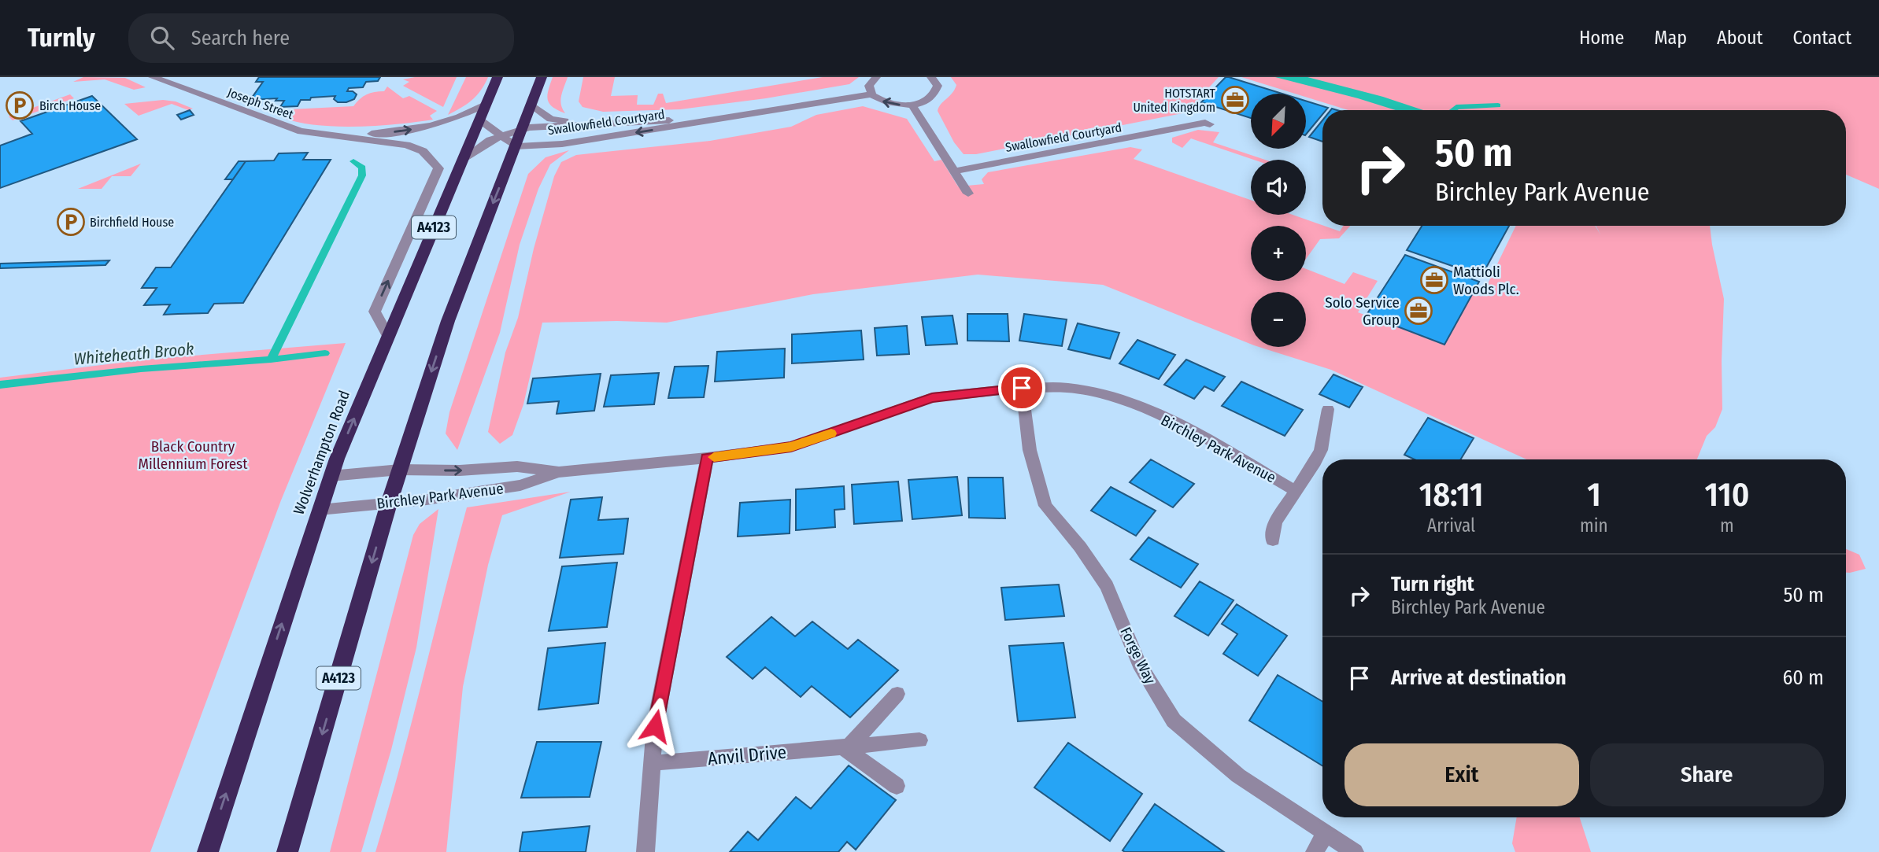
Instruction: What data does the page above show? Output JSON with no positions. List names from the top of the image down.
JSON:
{
  "streets": {
    "highway": ["A4123", "Wolverhampton Road"],
    "street": [
      "Joseph Street",
      "Swallowfield Courtyard",
      "Birchley Park Avenue",
      "Forge Way",
      "Anvil Drive"
    ]
  },
  "crossings": [
    ["Swallowfield Courtyard", "A4123"],
    ["Swallowfield Courtyard", "Wolverhampton Road"],
    ["A4123", "Birchley Park Avenue"],
    ["Birchley Park Avenue", "Wolverhampton Road"],
    ["Birchley Park Avenue", "Forge Way"]
  ],
  "water": ["Whiteheath Brook"],
  "parks": ["Black Country Millennium Forest"],
  "places": {
    "office": ["HOTSTART United Kingdom", "Mattioli Woods Plc.", "Solo Service Group"],
    "parking": ["Birch House", "Birchfield House"]
  },
  "north": "bottom left",
  "page": {
    "header": "Turnly",
    "search": "Search here",
    "nav": [
      "Home",
      "Map",
      "About",
      "Contact"
    ],
    "map_buttons": ["+", "−"],
    "turn": ["50 m", "Birchley Park Avenue"],
    "eta": [
      "18:11",
      "Arrival",
      "1",
      "min",
      "110",
      "m"
    ],
    "list": [
      {
        "name": "Turn right",
        "note": "Birchley Park Avenue",
        "value": "50 m"
      },
      {
        "name": "Arrive at destination",
        "value": "60 m"
      }
    ],
    "buttons": ["Exit", "Share"]
  }
}
